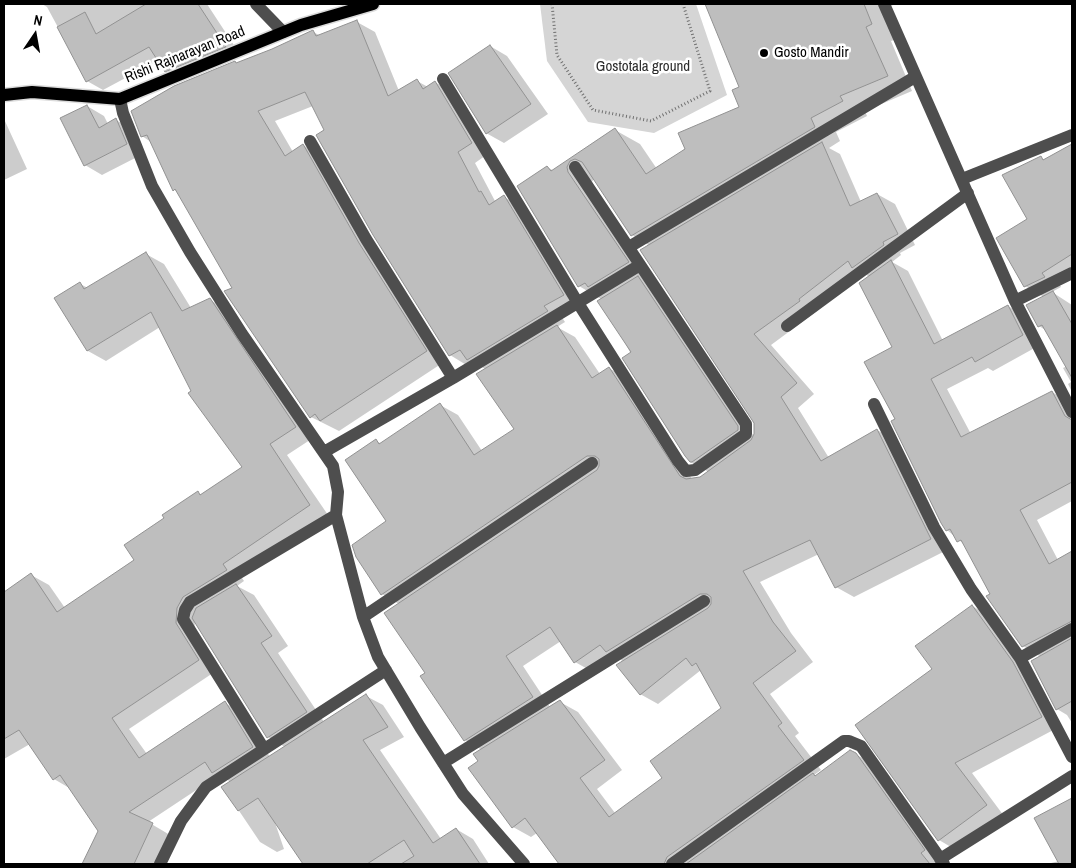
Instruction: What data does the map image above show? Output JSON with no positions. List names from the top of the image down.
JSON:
{
  "streets": {
    "main road": ["Rishi Rajnarayan Road"]
  },
  "parks": ["Gostotala ground"],
  "places": ["Gosto Mandir"],
  "north": "top"
}
